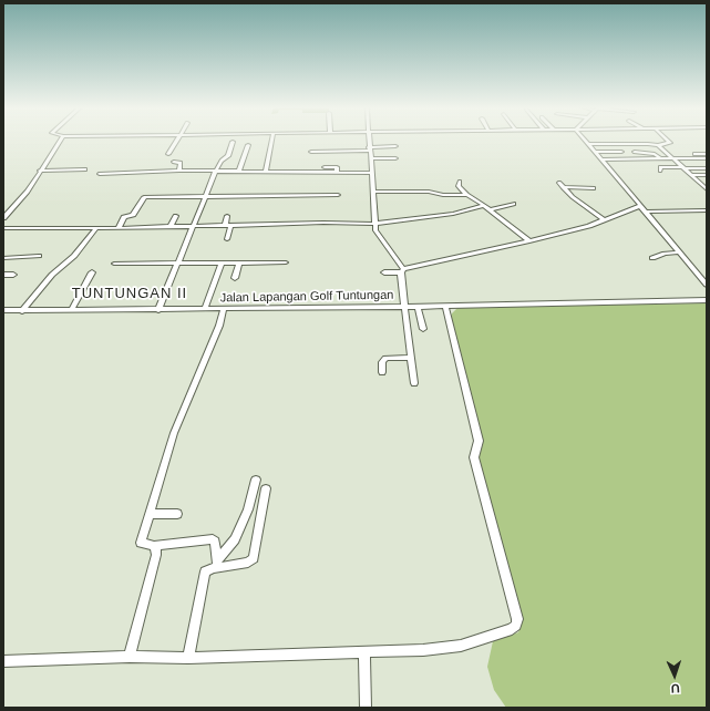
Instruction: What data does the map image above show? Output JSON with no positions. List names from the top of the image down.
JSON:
{
  "streets": {
    "street": ["Jalan Lapangan Golf Tuntungan"]
  },
  "districts": ["TUNTUNGAN II"],
  "north": "bottom"
}
